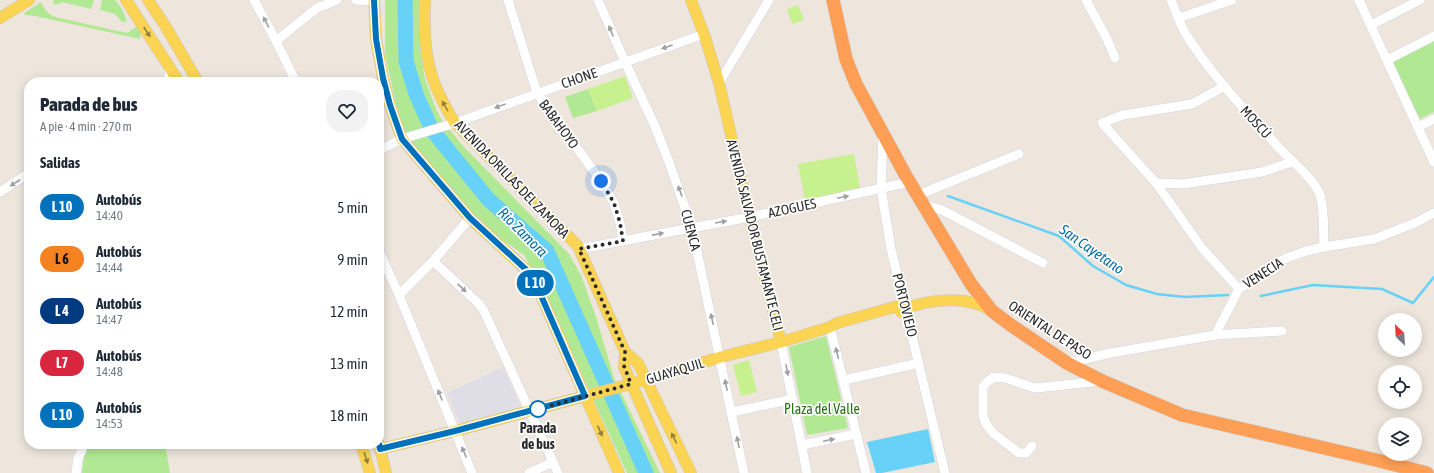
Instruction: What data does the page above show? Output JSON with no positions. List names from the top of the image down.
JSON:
{
  "streets": {
    "highway": ["ORIENTAL DE PASO"],
    "main road": ["AVENIDA ORILLAS DEL ZAMORA", "AVENIDA SALVADOR BUSTAMANTE CELI", "GUAYAQUIL"],
    "street": [
      "CHONE",
      "MOSCÚ",
      "BABAHOYO",
      "AZOGUES",
      "CUENCA",
      "VENECIA",
      "PORTOVIEJO"
    ]
  },
  "crossings": [
    ["CHONE", "BABAHOYO"],
    ["CHONE", "AVENIDA ORILLAS DEL ZAMORA"],
    ["CHONE", "CUENCA"],
    ["CHONE", "AVENIDA SALVADOR BUSTAMANTE CELI"],
    ["MOSCÚ", "VENECIA"],
    ["BABAHOYO", "AZOGUES"],
    ["AVENIDA ORILLAS DEL ZAMORA", "AZOGUES"],
    ["AVENIDA ORILLAS DEL ZAMORA", "GUAYAQUIL"],
    ["AZOGUES", "CUENCA"],
    ["AZOGUES", "AVENIDA SALVADOR BUSTAMANTE CELI"],
    ["AZOGUES", "PORTOVIEJO"],
    ["AZOGUES", "ORIENTAL DE PASO"],
    ["CUENCA", "GUAYAQUIL"],
    ["AVENIDA SALVADOR BUSTAMANTE CELI", "GUAYAQUIL"],
    ["PORTOVIEJO", "ORIENTAL DE PASO"],
    ["PORTOVIEJO", "GUAYAQUIL"],
    ["ORIENTAL DE PASO", "GUAYAQUIL"]
  ],
  "one_way": ["CHONE", "AZOGUES", "CUENCA"],
  "water": ["Río Zamora", "San Cayetano"],
  "parks": ["Plaza del Valle"],
  "places": ["Parada de bus"],
  "north": "top left",
  "page": {
    "on_map": "L 10",
    "heading": [
      ["Parada de bus", "A pie · 4 min · 270 m"],
      "Salidas"
    ],
    "list": [
      {
        "mark": "L 10",
        "name": "Autobús",
        "note": "14:40",
        "value": "5 min"
      },
      {
        "mark": "L 6",
        "name": "Autobús",
        "note": "14:44",
        "value": "9 min"
      },
      {
        "mark": "L 4",
        "name": "Autobús",
        "note": "14:47",
        "value": "12 min"
      },
      {
        "mark": "L7",
        "name": "Autobús",
        "note": "14:48",
        "value": "13 min"
      },
      {
        "mark": "L 10",
        "name": "Autobús",
        "note": "14:53",
        "value": "18 min"
      }
    ]
  }
}
